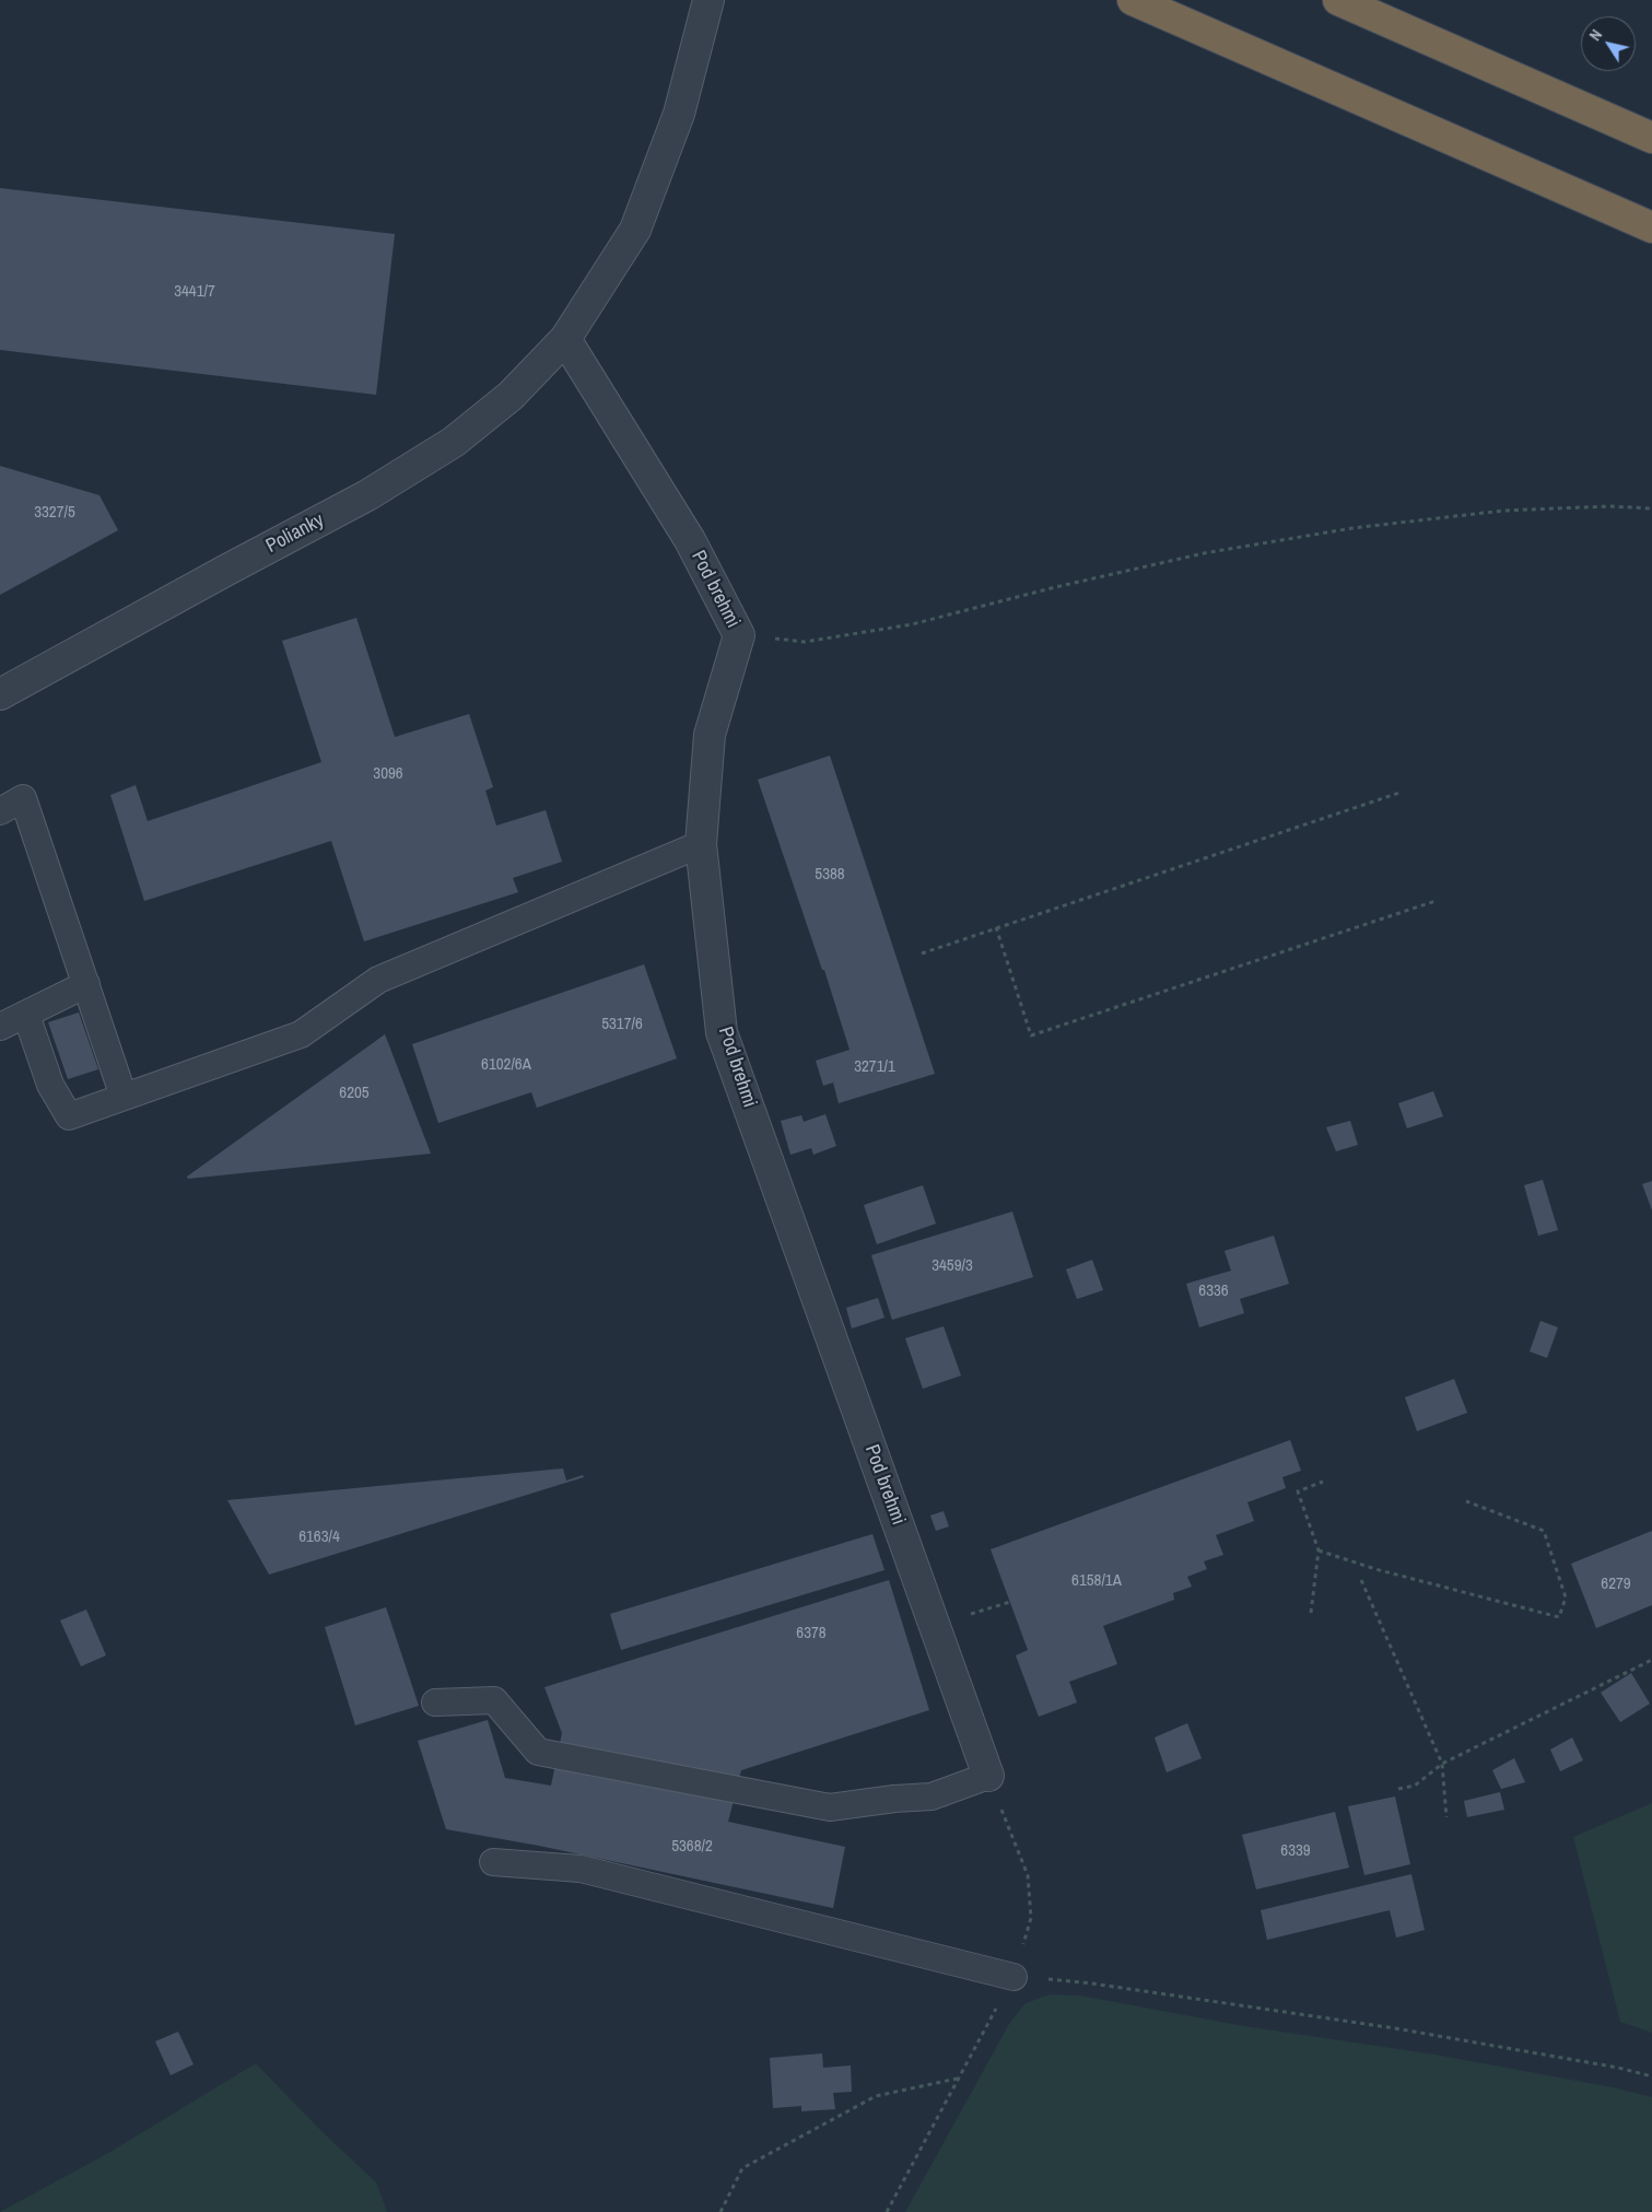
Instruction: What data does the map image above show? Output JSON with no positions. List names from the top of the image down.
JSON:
{
  "streets": {
    "street": ["Polianky", "Pod brehmi"]
  },
  "crossings": [
    ["Polianky", "Pod brehmi"]
  ],
  "house_numbers": [
    "3441/7",
    "3327/5",
    "3096",
    "5388",
    "5317/6",
    "6102/6A",
    "3271/1",
    "6205",
    "3459/3",
    "6336",
    "6163/4",
    "6158/1A",
    "6279",
    "6378",
    "5368/2",
    "6339"
  ],
  "north": "top left"
}
